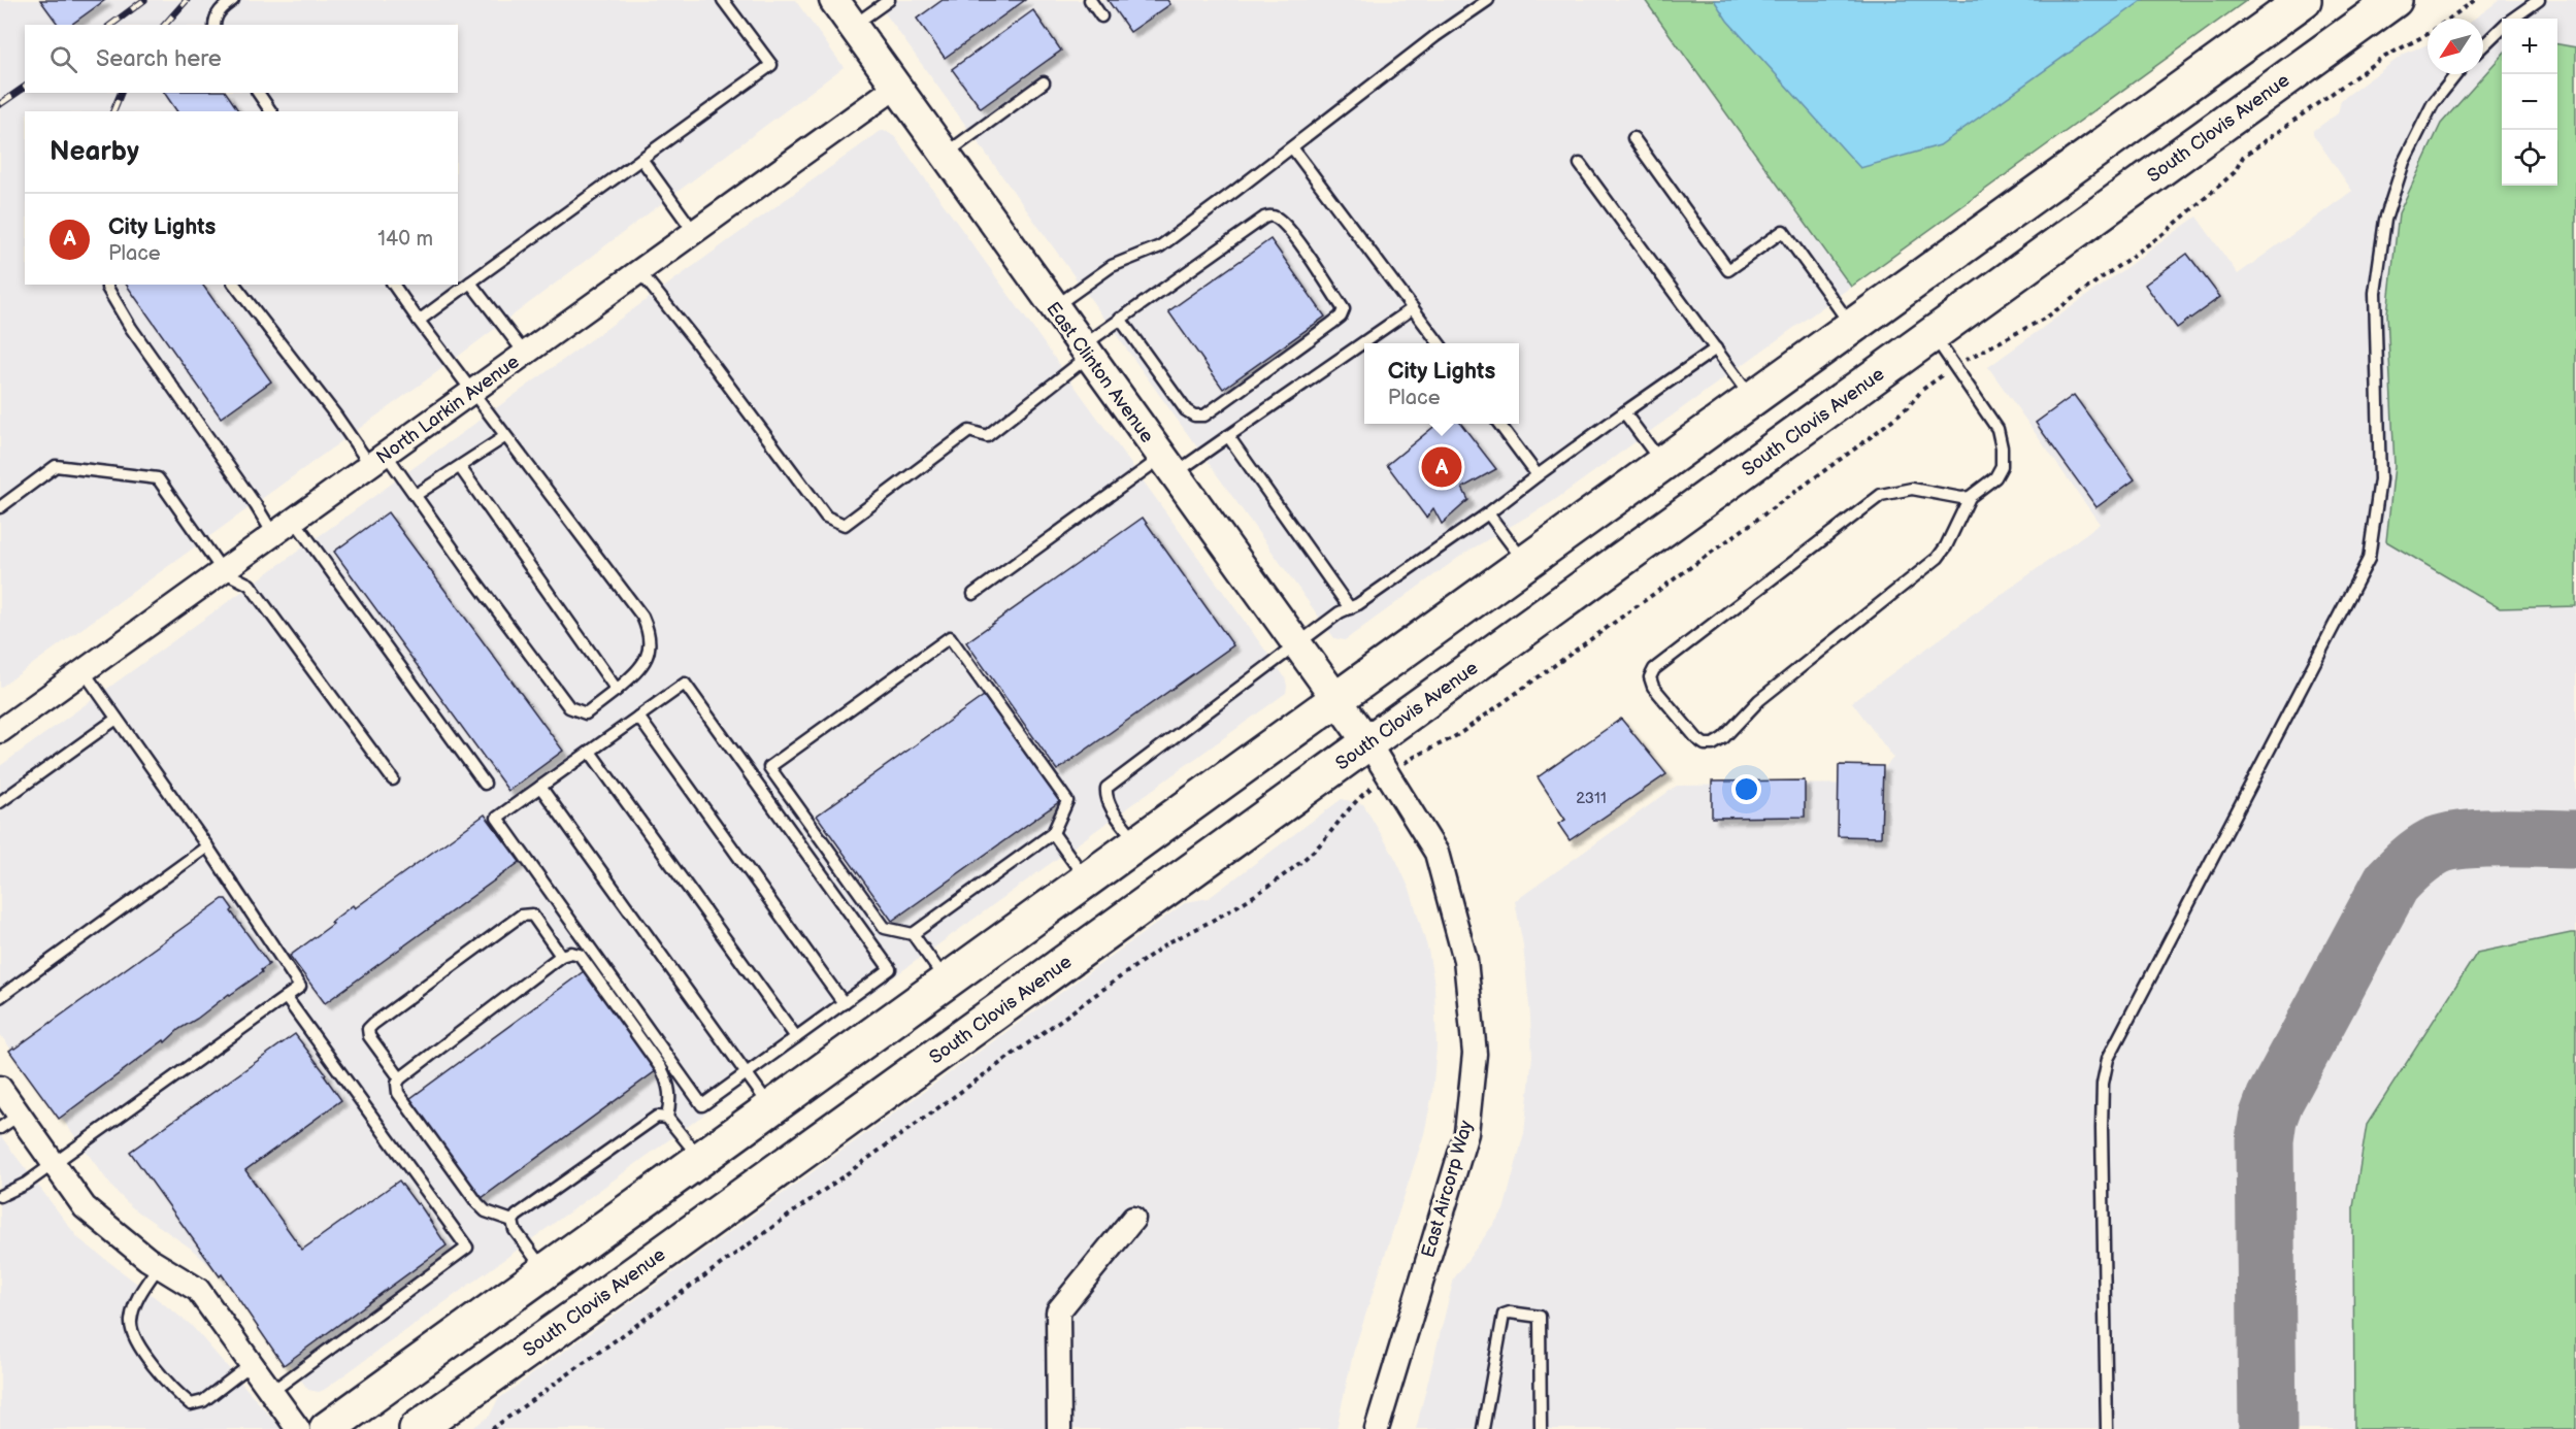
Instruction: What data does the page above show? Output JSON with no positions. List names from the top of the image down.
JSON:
{
  "streets": {
    "main road": ["South Clovis Avenue"],
    "street": ["East Clinton Avenue", "North Larkin Avenue", "East Aircorp Way"]
  },
  "crossings": [
    ["South Clovis Avenue", "East Clinton Avenue"],
    ["South Clovis Avenue", "East Aircorp Way"],
    ["East Clinton Avenue", "North Larkin Avenue"],
    ["East Clinton Avenue", "East Aircorp Way"]
  ],
  "house_numbers": ["2311"],
  "north": "bottom left",
  "page": {
    "map_buttons": ["+", "−"],
    "search": "Search here",
    "heading": "Nearby",
    "list": [
      {
        "mark": "A",
        "name": "City Lights",
        "note": "Place",
        "value": "140 m"
      }
    ],
    "popup": ["City Lights", "Place"],
    "pins": "A"
  }
}
